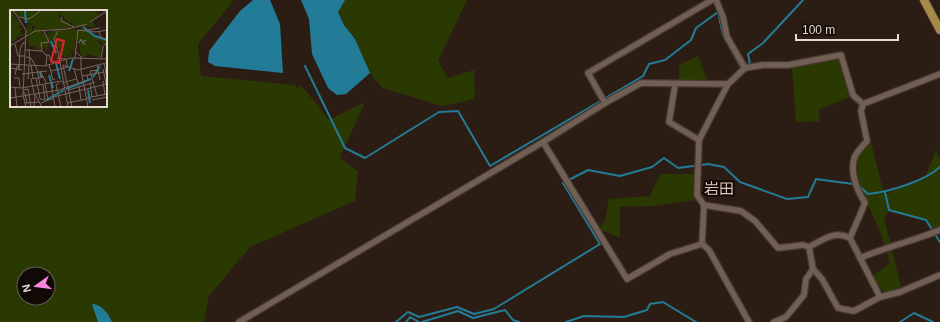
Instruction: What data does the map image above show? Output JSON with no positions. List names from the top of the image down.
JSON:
{
  "districts": ["岩田"],
  "scale_bar": "100 m",
  "north": "left"
}
